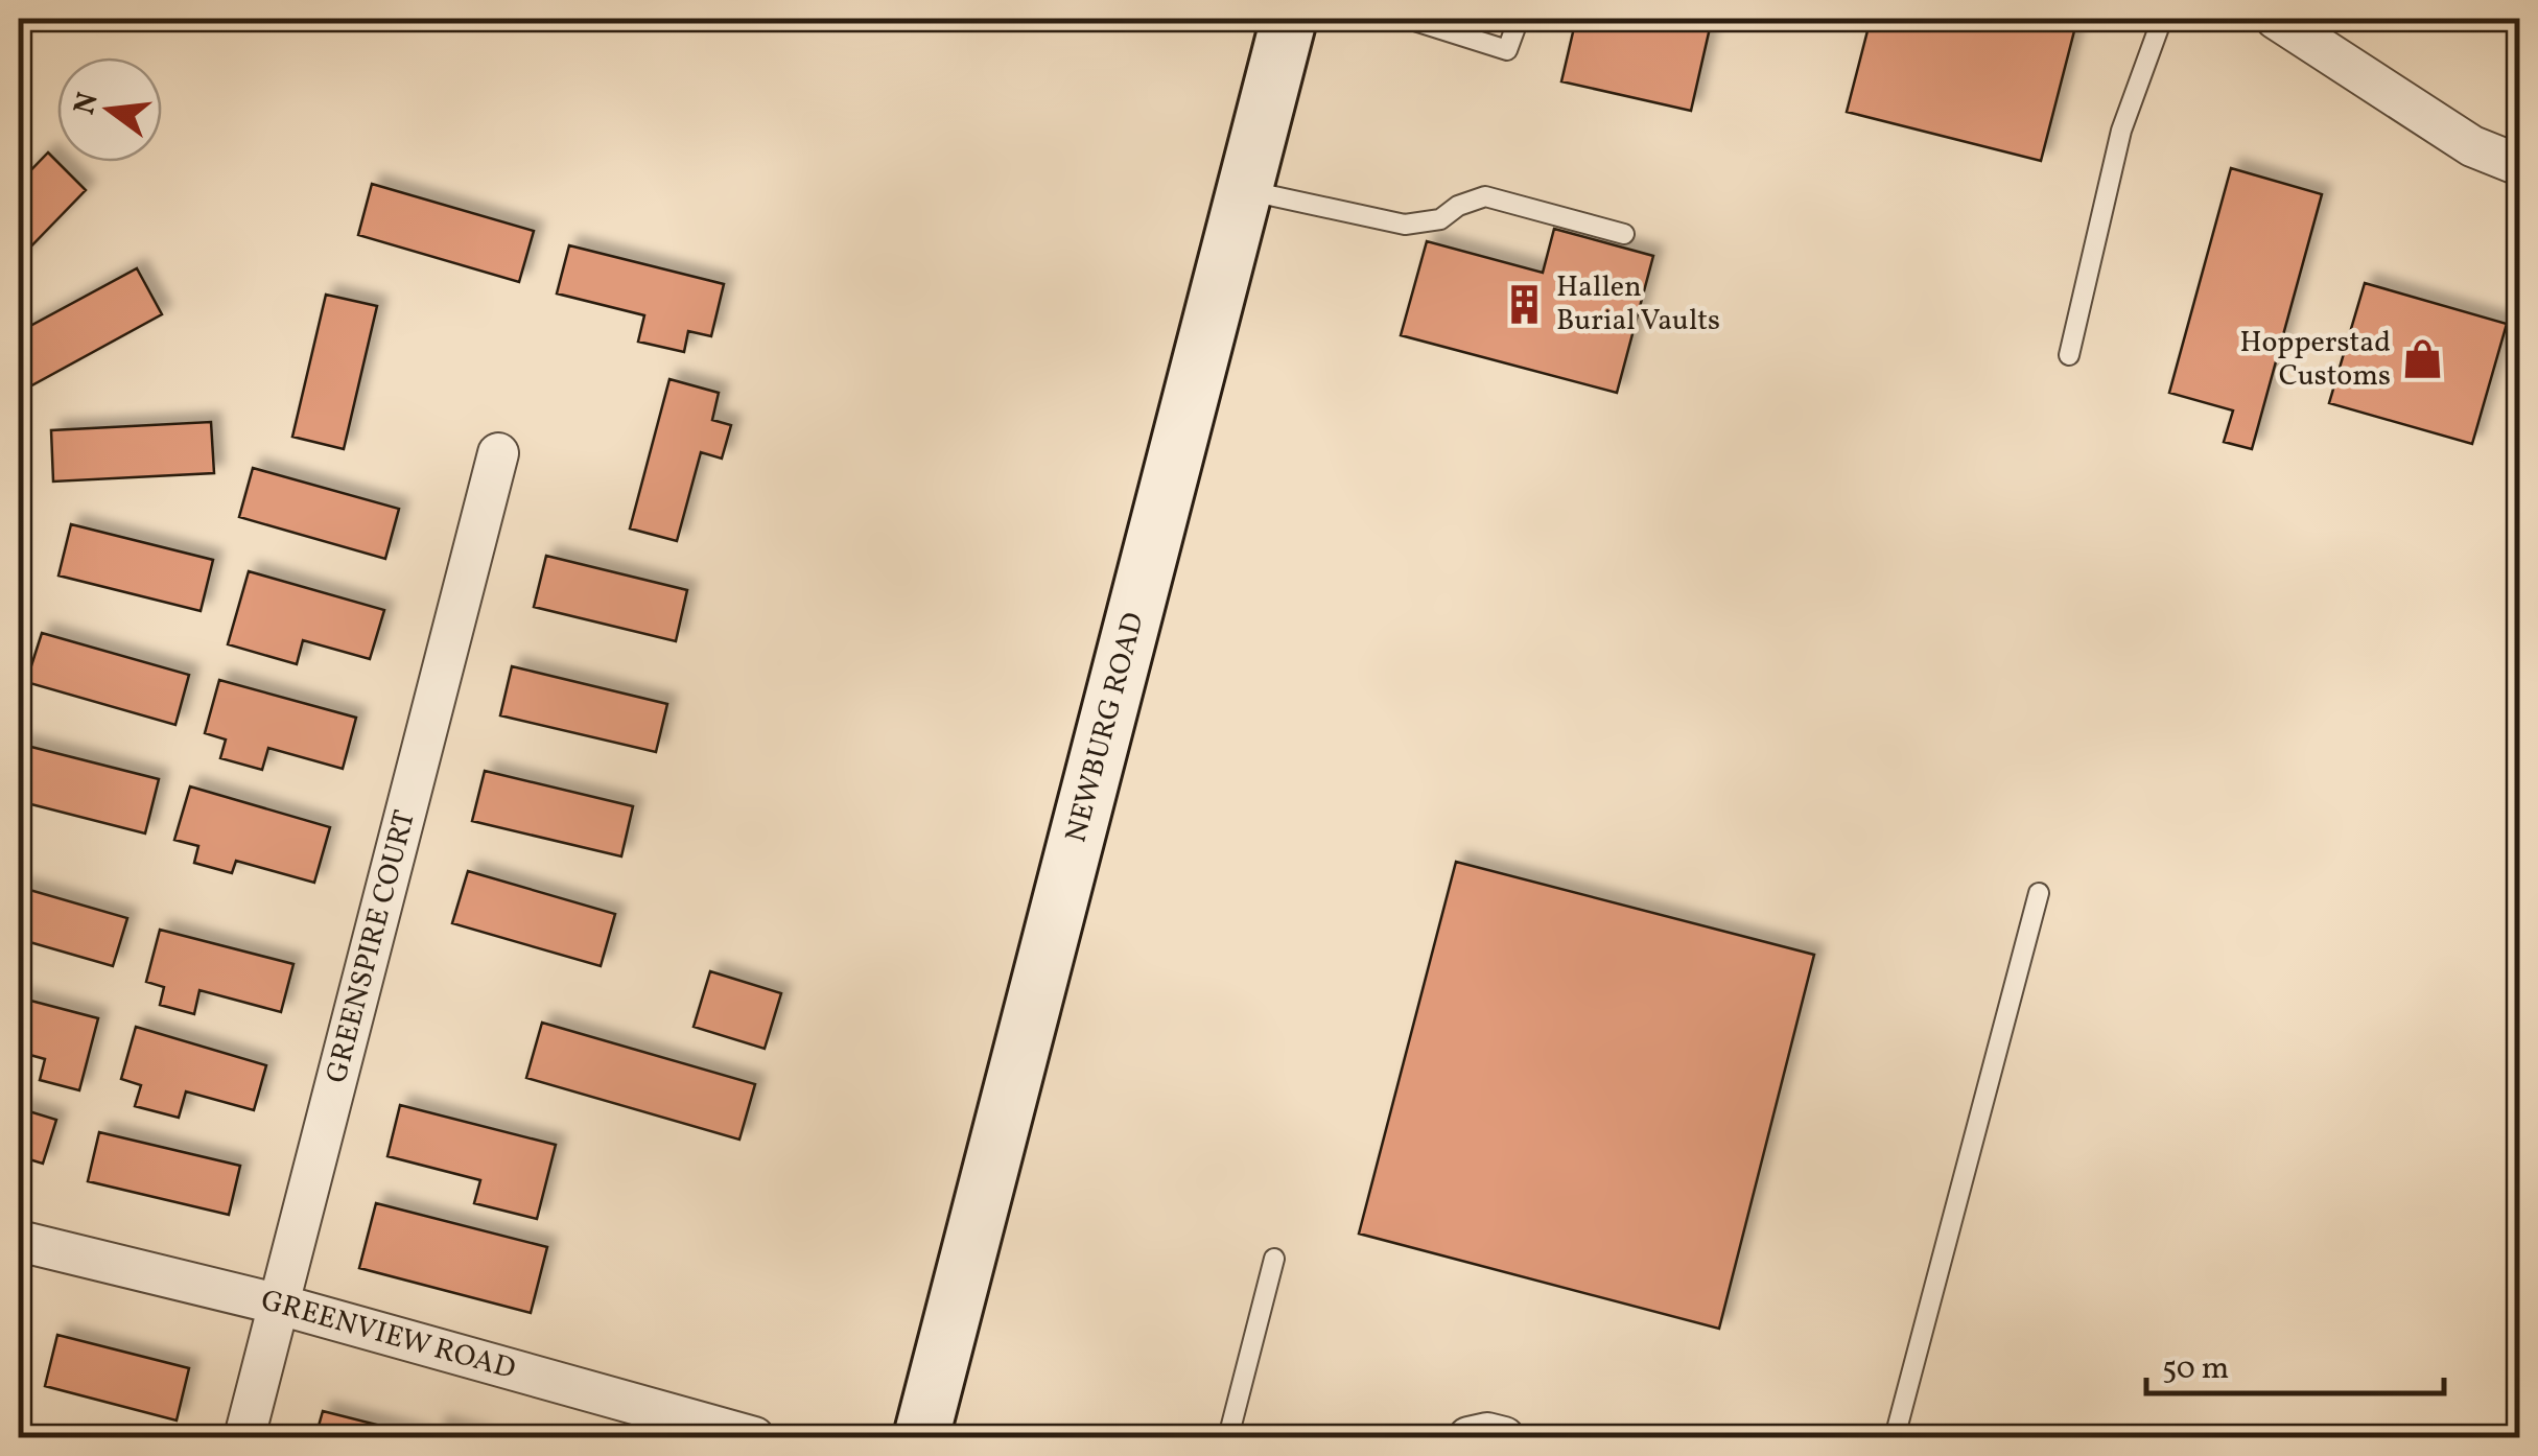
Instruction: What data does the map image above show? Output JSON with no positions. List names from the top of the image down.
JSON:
{
  "streets": {
    "main road": ["NEWBURG ROAD"],
    "street": ["GREENSPIRE COURT", "GREENVIEW ROAD"]
  },
  "crossings": [
    ["GREENSPIRE COURT", "GREENVIEW ROAD"]
  ],
  "places": {
    "building": ["Hallen Burial Vaults"],
    "shop": ["Hopperstad Customs"]
  },
  "scale_bar": "50 m",
  "north": "left"
}
